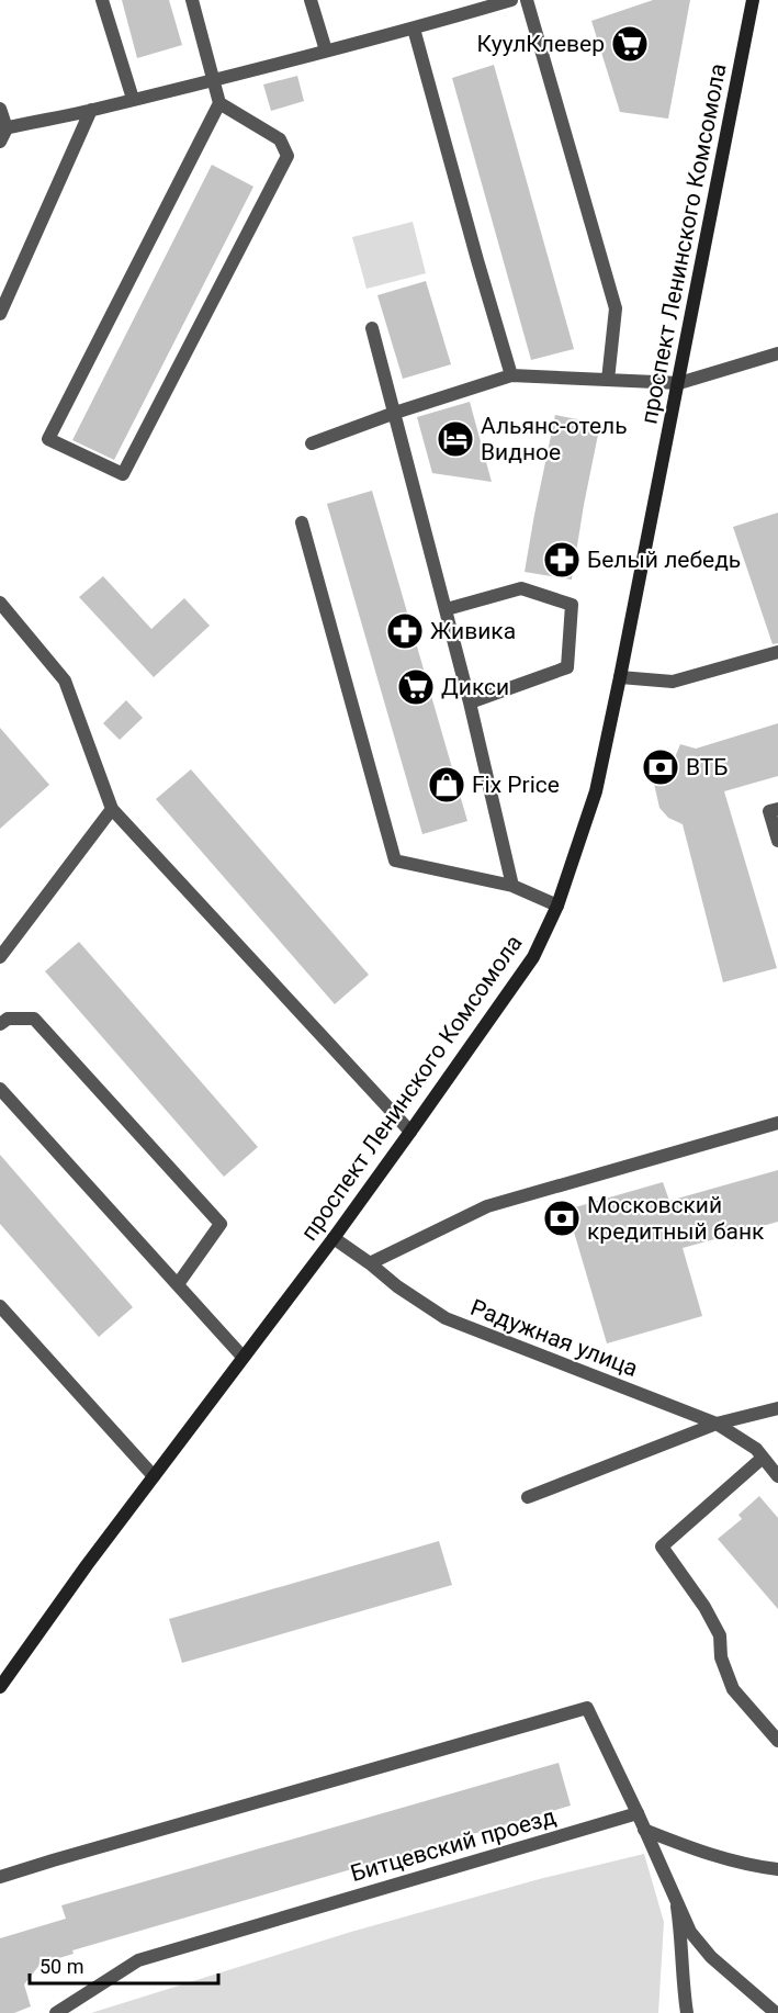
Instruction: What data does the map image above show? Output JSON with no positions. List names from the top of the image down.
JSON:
{
  "streets": {
    "main road": ["проспект Ленинского Комсомола"],
    "street": ["Радужная улица", "Битцевский проезд"]
  },
  "crossings": [
    ["проспект Ленинского Комсомола", "Радужная улица"]
  ],
  "places": {
    "supermarket": ["КуулКлевер", "Дикси"],
    "hotel": ["Альянс-отель Видное"],
    "pharmacy": ["Белый лебедь", "Живика"],
    "bank": ["ВТБ", "Московский кредитный банк"],
    "shop": ["Fix Price"]
  },
  "scale_bar": "50 m"
}
